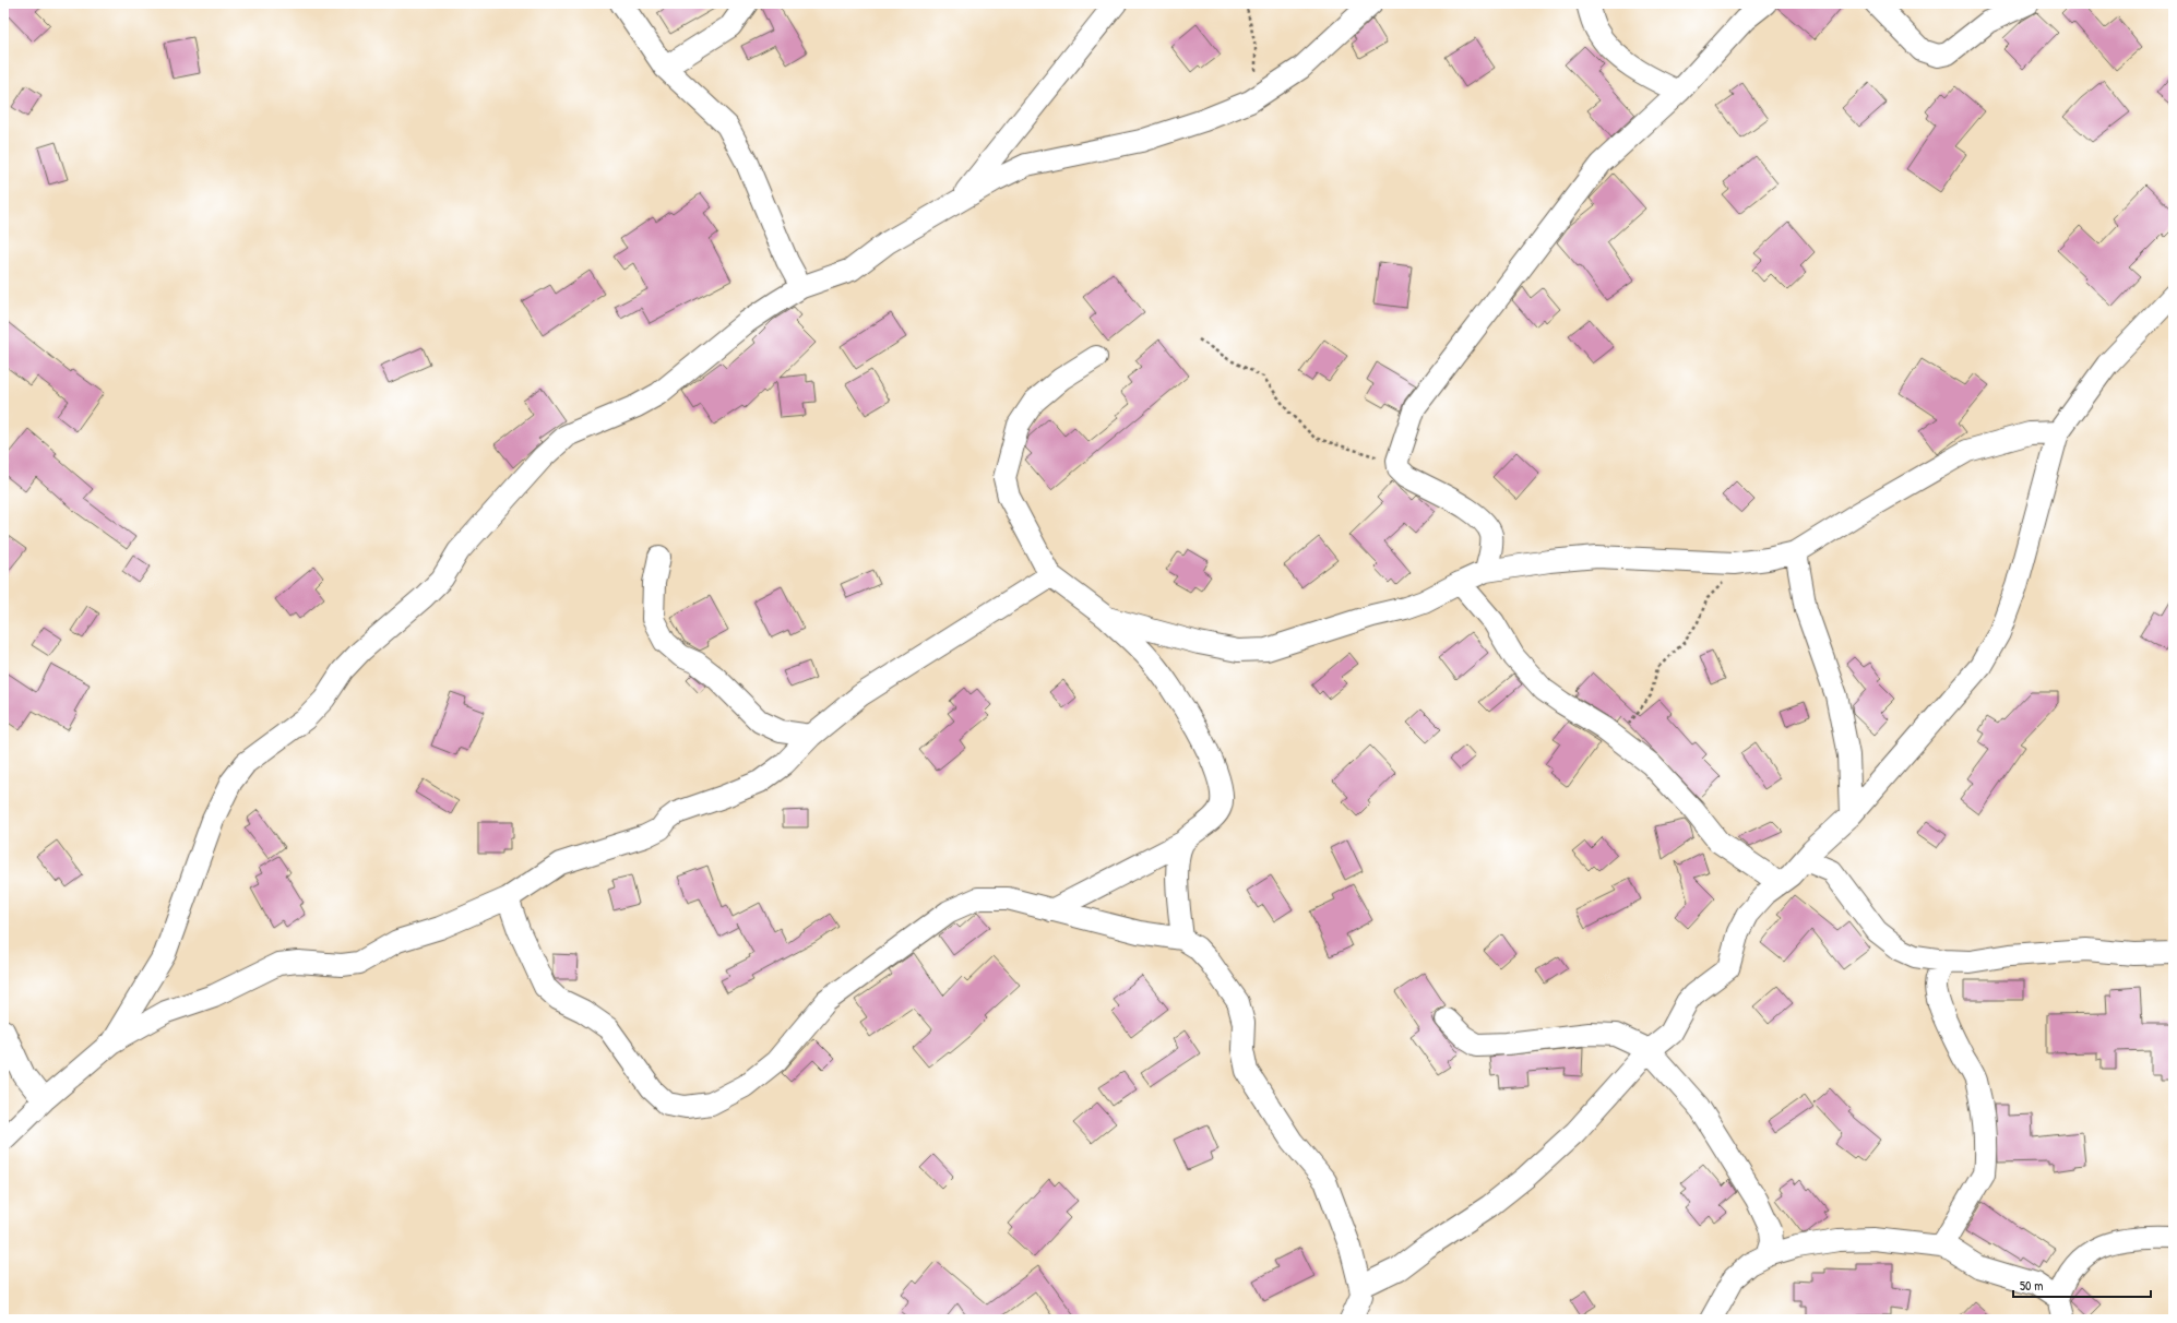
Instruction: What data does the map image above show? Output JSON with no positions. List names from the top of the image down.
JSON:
{
  "scale_bar": "50 m"
}
